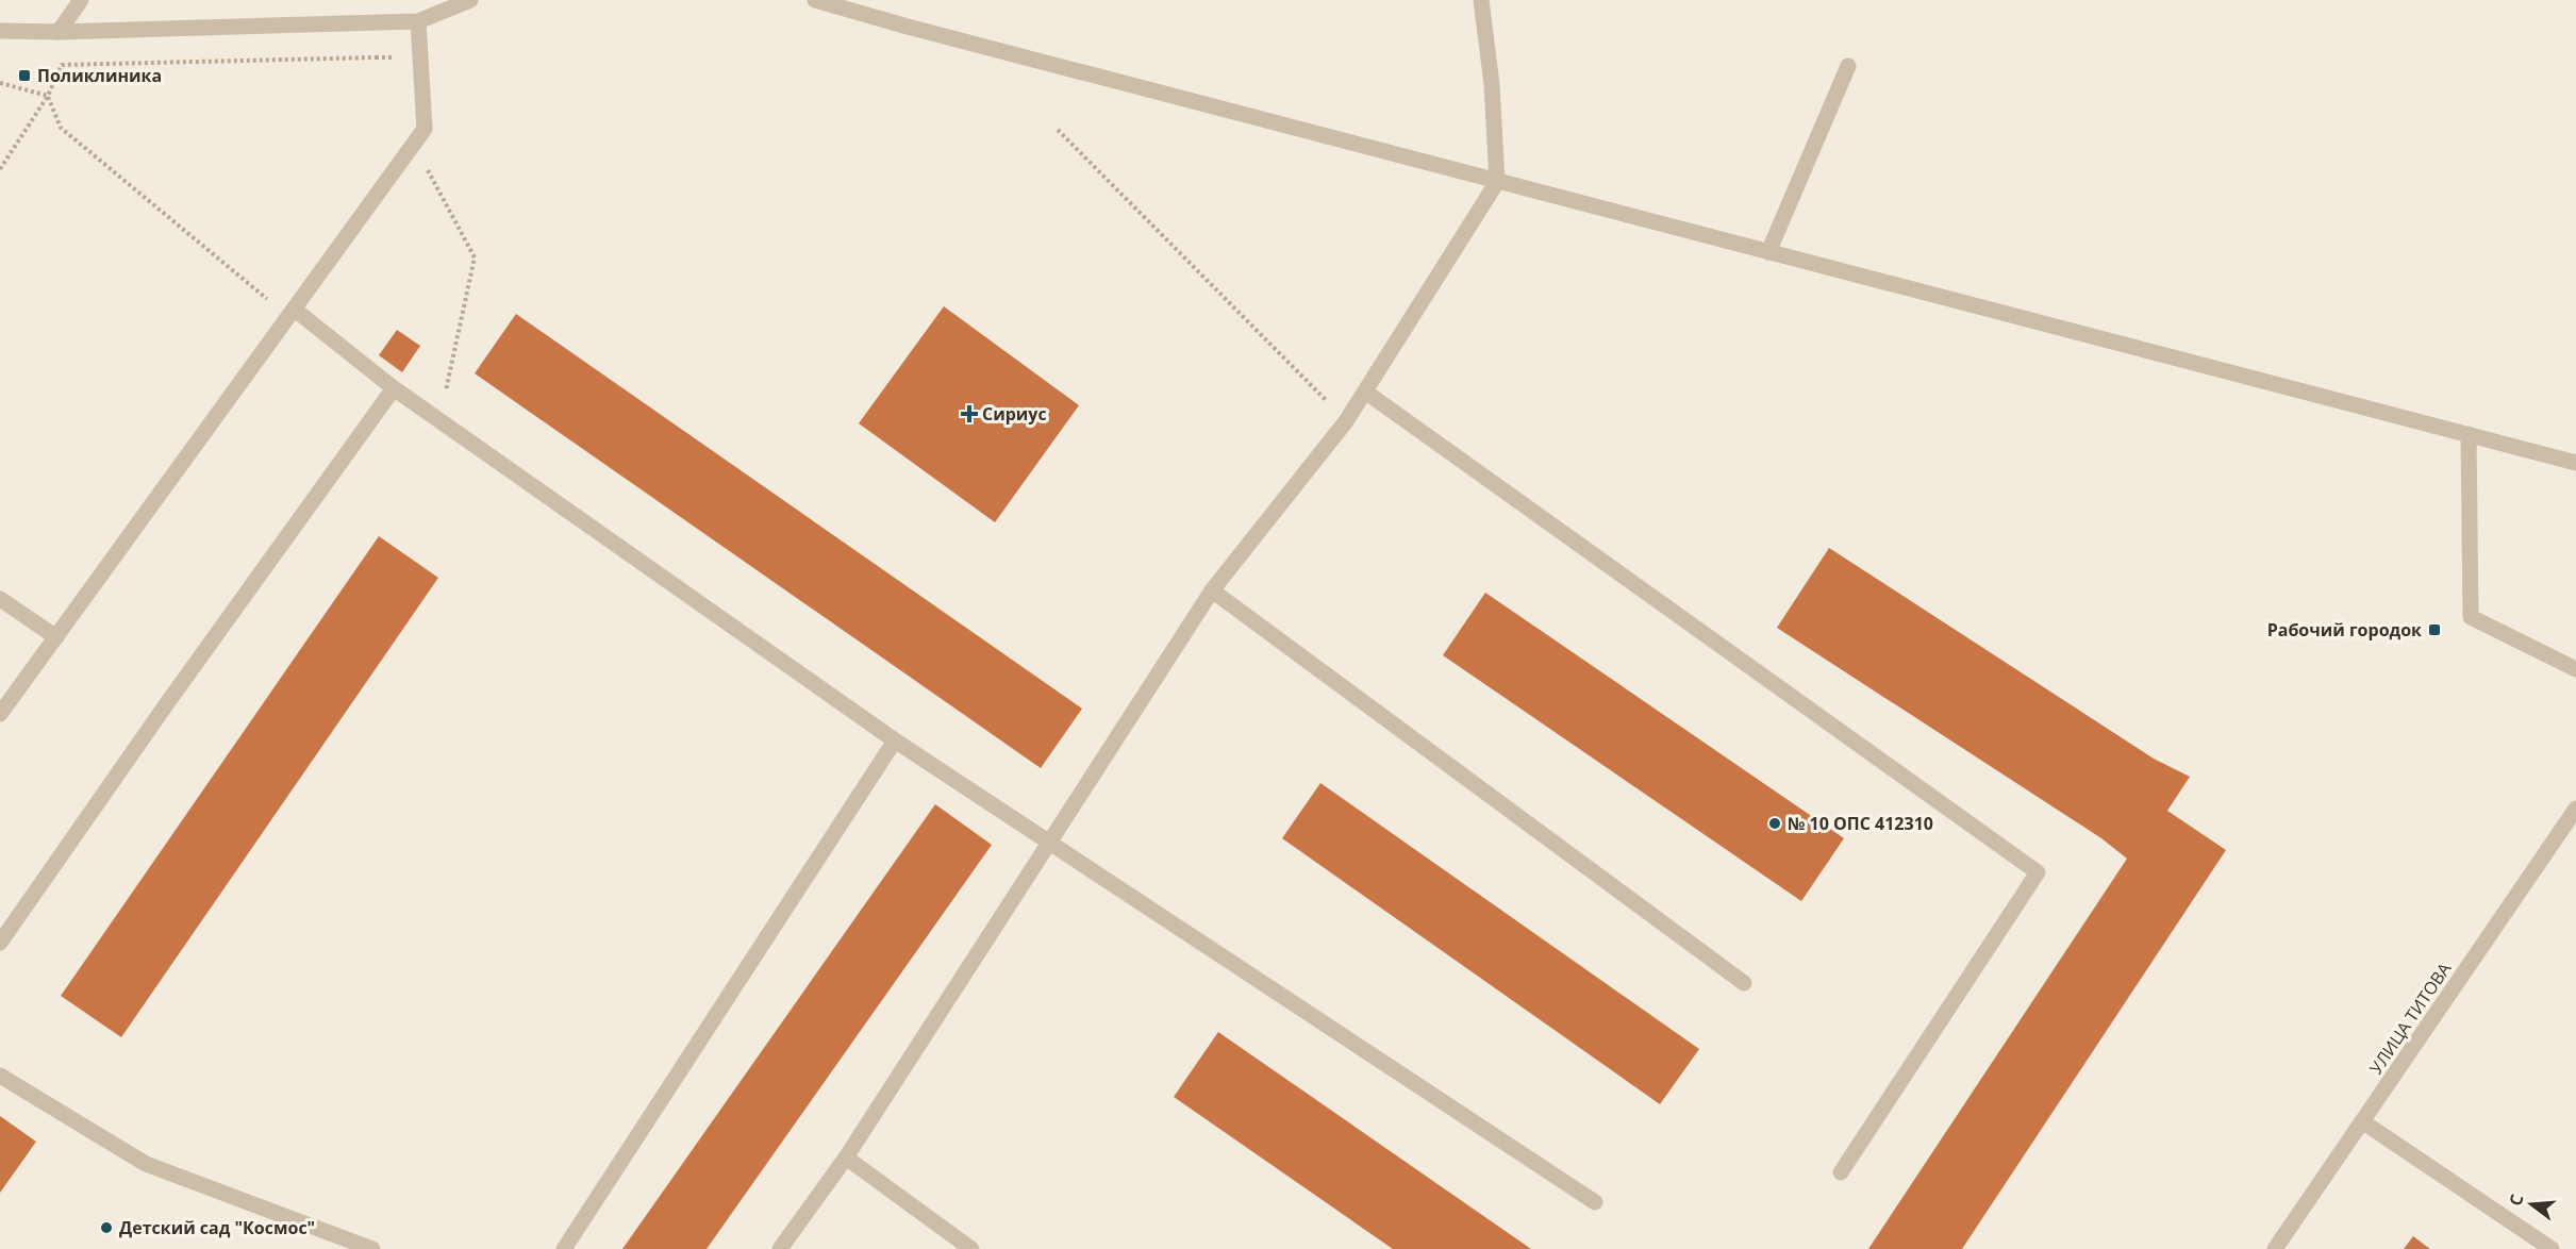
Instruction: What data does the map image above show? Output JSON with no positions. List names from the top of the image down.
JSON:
{
  "streets": {
    "street": ["УЛИЦА ТИТОВА"]
  },
  "places": {
    "transit": ["Поликлиника", "Рабочий городок"],
    "health": ["Сириус"],
    "other": ["№ 10 ОПС 412310", "Детский сад \"Космос\""]
  },
  "north": "left"
}
